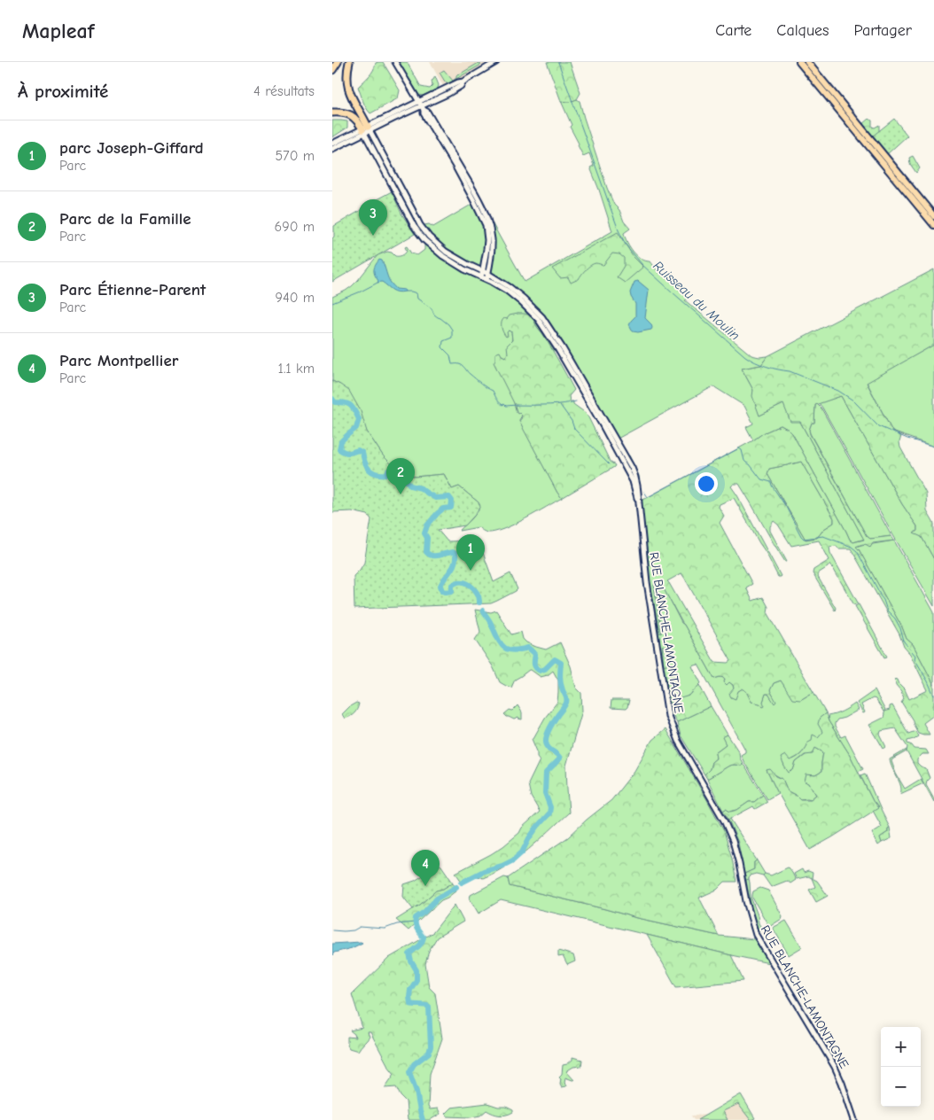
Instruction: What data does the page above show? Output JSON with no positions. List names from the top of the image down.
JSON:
{
  "streets": {
    "street": ["RUE BLANCHE-LAMONTAGNE"]
  },
  "water": ["Ruisseau du Moulin"],
  "page": {
    "header": "Mapleaf",
    "nav": ["Carte", "Calques", "Partager"],
    "heading": ["À proximité", "4 résultats"],
    "list": [
      {
        "mark": "1",
        "name": "parc Joseph-Giffard",
        "note": "Parc",
        "value": "570 m"
      },
      {
        "mark": "2",
        "name": "Parc de la Famille",
        "note": "Parc",
        "value": "690 m"
      },
      {
        "mark": "3",
        "name": "Parc Étienne-Parent",
        "note": "Parc",
        "value": "940 m"
      },
      {
        "mark": "4",
        "name": "Parc Montpellier",
        "note": "Parc",
        "value": "1.1 km"
      }
    ],
    "pins": [
      "3",
      "2",
      "1",
      "4"
    ],
    "map_buttons": ["+", "−"]
  }
}
